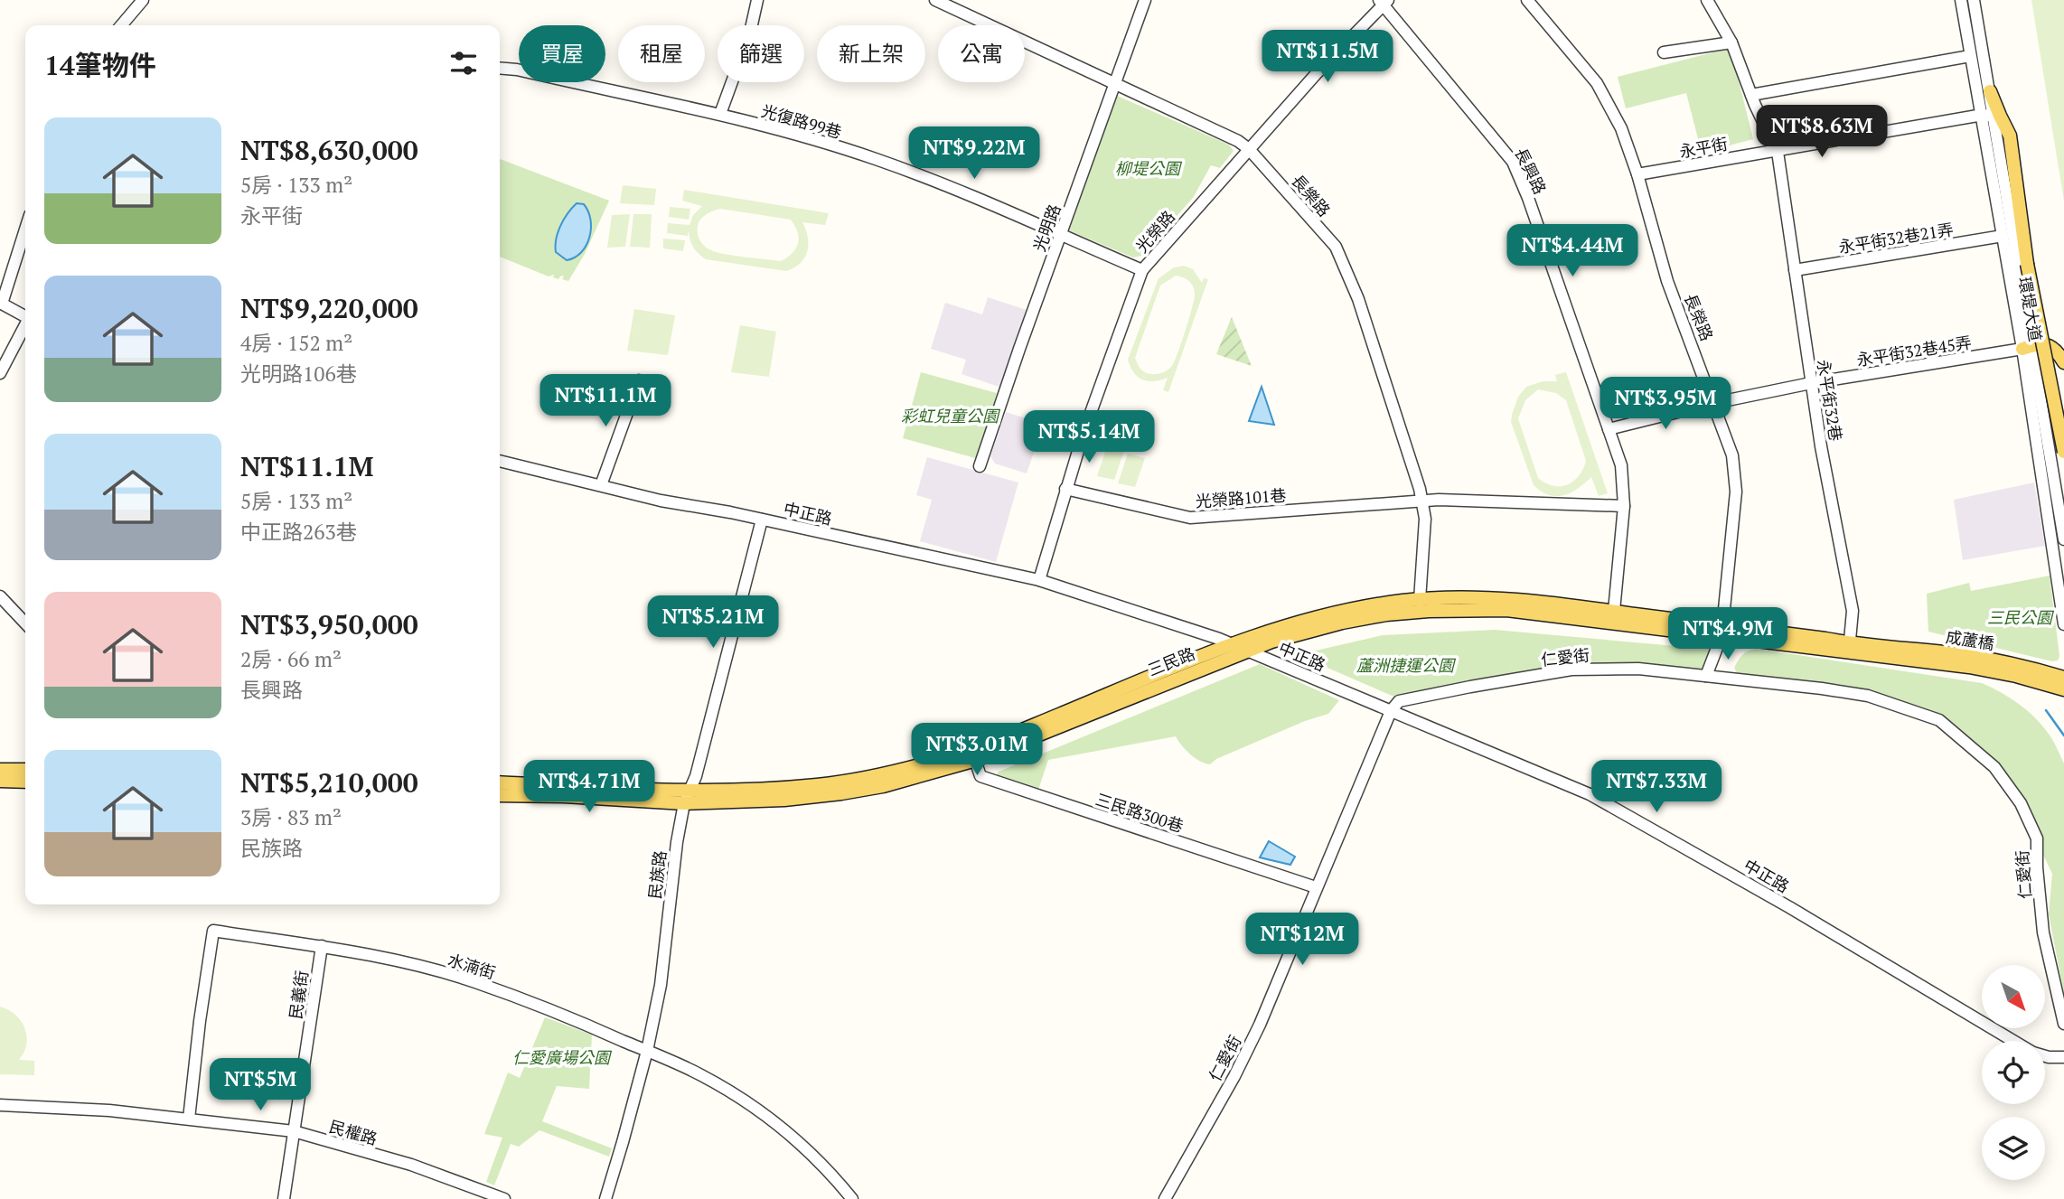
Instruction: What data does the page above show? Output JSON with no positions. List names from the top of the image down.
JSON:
{
  "streets": {
    "main road": ["成蘆橋", "三民路"],
    "street": [
      "光復路99巷",
      "永平街",
      "長興路",
      "長樂路",
      "光明路",
      "光榮路",
      "永平街32巷21弄",
      "環堤大道",
      "長榮路",
      "永平街32巷45弄",
      "永平街32巷",
      "光榮路101巷",
      "中正路",
      "仁愛街",
      "三民路300巷",
      "民族路",
      "水湳街",
      "民義街",
      "民權路"
    ]
  },
  "crossings": [
    ["光復路99巷", "光明路"],
    ["光復路99巷", "光榮路"],
    ["永平街", "環堤大道"],
    ["永平街", "長榮路"],
    ["永平街", "永平街32巷"],
    ["長興路", "光榮路"],
    ["長興路", "永平街32巷45弄"],
    ["長興路", "光榮路101巷"],
    ["長興路", "三民路"],
    ["長樂路", "光明路"],
    ["長樂路", "光榮路"],
    ["長樂路", "光榮路101巷"],
    ["長樂路", "三民路"],
    ["光榮路", "光榮路101巷"],
    ["光榮路", "中正路"],
    ["永平街32巷21弄", "環堤大道"],
    ["永平街32巷21弄", "永平街32巷"],
    ["環堤大道", "永平街32巷45弄"],
    ["長榮路", "永平街32巷45弄"],
    ["長榮路", "仁愛街"],
    ["長榮路", "三民路"],
    ["永平街32巷45弄", "永平街32巷"],
    ["永平街32巷", "三民路"],
    ["中正路", "仁愛街"],
    ["中正路", "三民路"],
    ["中正路", "民族路"],
    ["成蘆橋", "三民路"],
    ["仁愛街", "三民路300巷"],
    ["三民路", "三民路300巷"],
    ["三民路", "民族路"],
    ["民族路", "水湳街"],
    ["水湳街", "民義街"],
    ["水湳街", "民權路"],
    ["民義街", "民權路"]
  ],
  "parks": [
    "柳堤公園",
    "彩虹兒童公園",
    "三民公園",
    "蘆洲捷運公園",
    "仁愛廣場公園"
  ],
  "north": "bottom right",
  "page": {
    "chip": [
      "買屋",
      "租屋",
      "篩選",
      "新上架",
      "公寓"
    ],
    "heading": "14筆物件",
    "price": [
      "NT$11.5M",
      "NT$8.63M",
      "NT$9.22M",
      "NT$4.44M",
      "NT$11.1M",
      "NT$3.95M",
      "NT$5.14M",
      "NT$5.21M",
      "NT$4.9M",
      "NT$3.01M",
      "NT$4.71M",
      "NT$7.33M",
      "NT$12M",
      "NT$5M"
    ],
    "list": [
      {
        "name": "NT$8,630,000",
        "note": "5房 · 133 m² · 永平街"
      },
      {
        "name": "NT$9,220,000",
        "note": "4房 · 152 m² · 光明路106巷"
      },
      {
        "name": "NT$11.1M",
        "note": "5房 · 133 m² · 中正路263巷"
      },
      {
        "name": "NT$3,950,000",
        "note": "2房 · 66 m² · 長興路"
      },
      {
        "name": "NT$5,210,000",
        "note": "3房 · 83 m² · 民族路"
      }
    ]
  }
}
